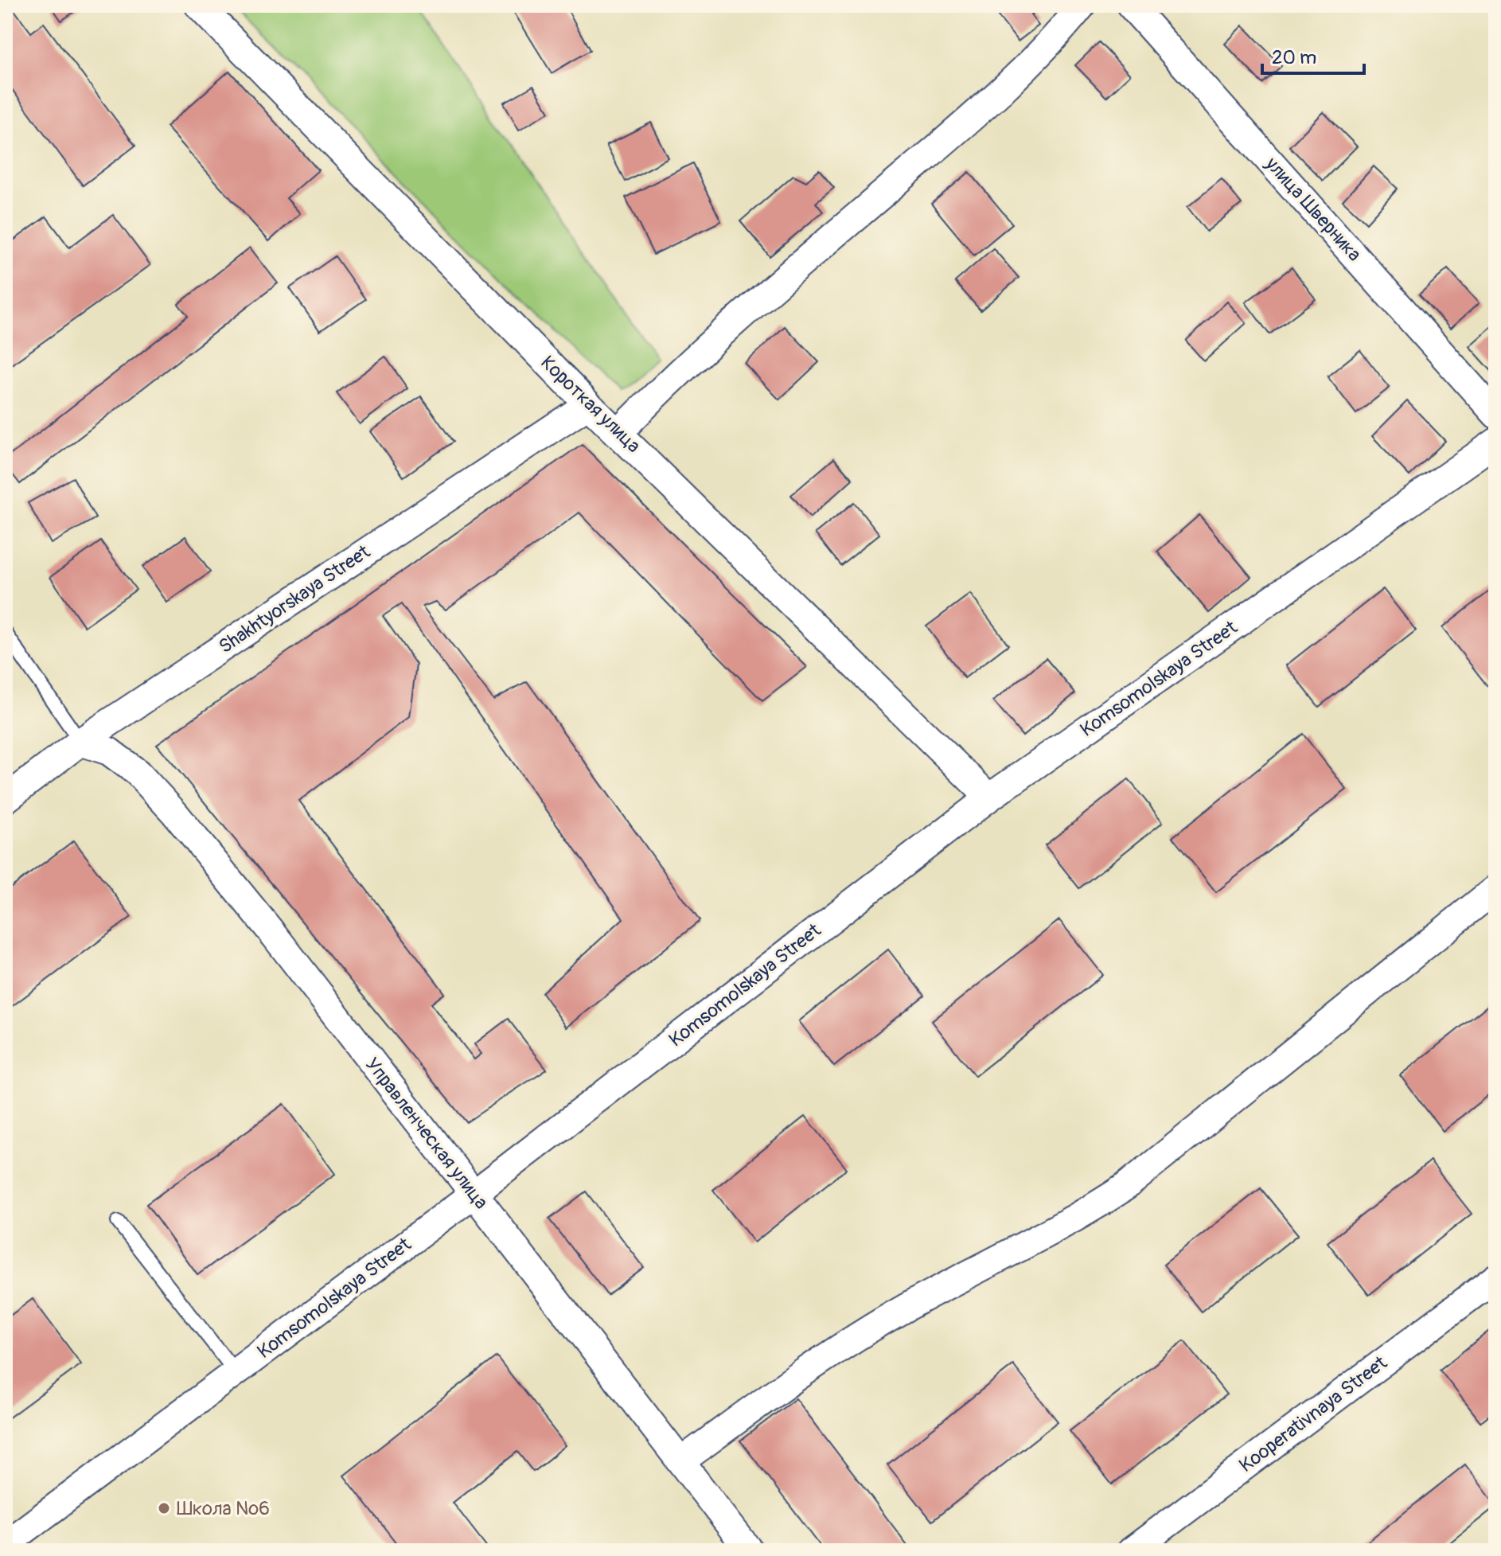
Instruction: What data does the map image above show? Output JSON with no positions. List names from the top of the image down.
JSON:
{
  "streets": {
    "street": [
      "улица Шверника",
      "Короткая улица",
      "Shakhtyorskaya Street",
      "Komsomolskaya Street",
      "Управленческая улица",
      "Kooperativnaya Street"
    ]
  },
  "crossings": [
    ["Короткая улица", "Shakhtyorskaya Street"],
    ["Короткая улица", "Komsomolskaya Street"],
    ["Shakhtyorskaya Street", "Управленческая улица"],
    ["Komsomolskaya Street", "Управленческая улица"]
  ],
  "places": ["Школа №6"],
  "scale_bar": "20 m"
}
